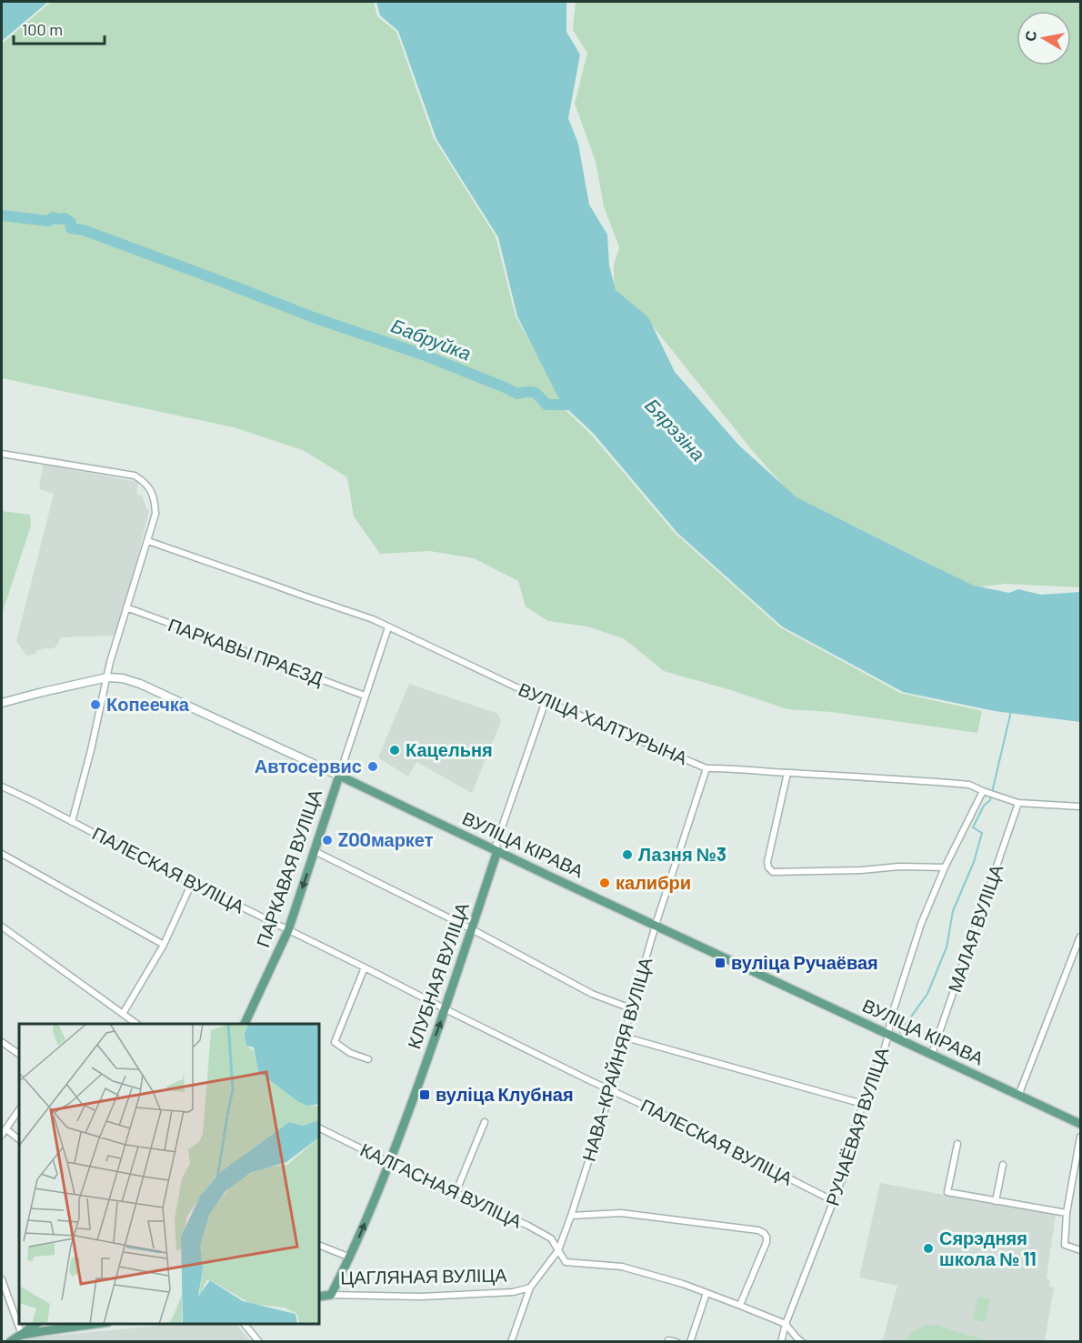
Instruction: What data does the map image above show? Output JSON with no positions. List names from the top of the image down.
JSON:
{
  "streets": {
    "main road": [
      "ВУЛІЦА КІРАВА",
      "ПАРКАВАЯ ВУЛІЦА",
      "КЛУБНАЯ ВУЛІЦА",
      "ЦАГЛЯНАЯ ВУЛІЦА"
    ],
    "street": [
      "ПАРКАВЫ ПРАЕЗД",
      "ВУЛІЦА ХАЛТУРЫНА",
      "ПАЛЕСКАЯ ВУЛІЦА",
      "МАЛАЯ ВУЛІЦА",
      "НАВА-КРАЙНЯЯ ВУЛІЦА",
      "РУЧАЁВАЯ ВУЛІЦА",
      "КАЛГАСНАЯ ВУЛІЦА"
    ]
  },
  "crossings": [
    ["ПАРКАВЫ ПРАЕЗД", "ПАРКАВАЯ ВУЛІЦА"],
    ["ВУЛІЦА ХАЛТУРЫНА", "ПАРКАВАЯ ВУЛІЦА"],
    ["ВУЛІЦА ХАЛТУРЫНА", "МАЛАЯ ВУЛІЦА"],
    ["ВУЛІЦА ХАЛТУРЫНА", "КЛУБНАЯ ВУЛІЦА"],
    ["ВУЛІЦА ХАЛТУРЫНА", "НАВА-КРАЙНЯЯ ВУЛІЦА"],
    ["ВУЛІЦА ХАЛТУРЫНА", "РУЧАЁВАЯ ВУЛІЦА"],
    ["ВУЛІЦА КІРАВА", "ПАРКАВАЯ ВУЛІЦА"],
    ["ВУЛІЦА КІРАВА", "МАЛАЯ ВУЛІЦА"],
    ["ВУЛІЦА КІРАВА", "КЛУБНАЯ ВУЛІЦА"],
    ["ВУЛІЦА КІРАВА", "НАВА-КРАЙНЯЯ ВУЛІЦА"],
    ["ВУЛІЦА КІРАВА", "РУЧАЁВАЯ ВУЛІЦА"],
    ["ПАРКАВАЯ ВУЛІЦА", "ПАЛЕСКАЯ ВУЛІЦА"],
    ["ПАЛЕСКАЯ ВУЛІЦА", "КЛУБНАЯ ВУЛІЦА"],
    ["ПАЛЕСКАЯ ВУЛІЦА", "НАВА-КРАЙНЯЯ ВУЛІЦА"],
    ["ПАЛЕСКАЯ ВУЛІЦА", "РУЧАЁВАЯ ВУЛІЦА"],
    ["КЛУБНАЯ ВУЛІЦА", "КАЛГАСНАЯ ВУЛІЦА"],
    ["КЛУБНАЯ ВУЛІЦА", "ЦАГЛЯНАЯ ВУЛІЦА"],
    ["НАВА-КРАЙНЯЯ ВУЛІЦА", "КАЛГАСНАЯ ВУЛІЦА"],
    ["НАВА-КРАЙНЯЯ ВУЛІЦА", "ЦАГЛЯНАЯ ВУЛІЦА"]
  ],
  "one_way": ["КЛУБНАЯ ВУЛІЦА"],
  "water": ["Бабруйка", "Бярэзіна"],
  "places": {
    "other": [
      "Копеечка",
      "Кацельня",
      "Автосервис",
      "ZOOмаркет",
      "Лазня №3",
      "калибри",
      "Сярэдняя школа № 11"
    ],
    "transit": ["вуліца Ручаёвая", "вуліца Клубная"]
  },
  "scale_bar": "100 m",
  "north": "left"
}
